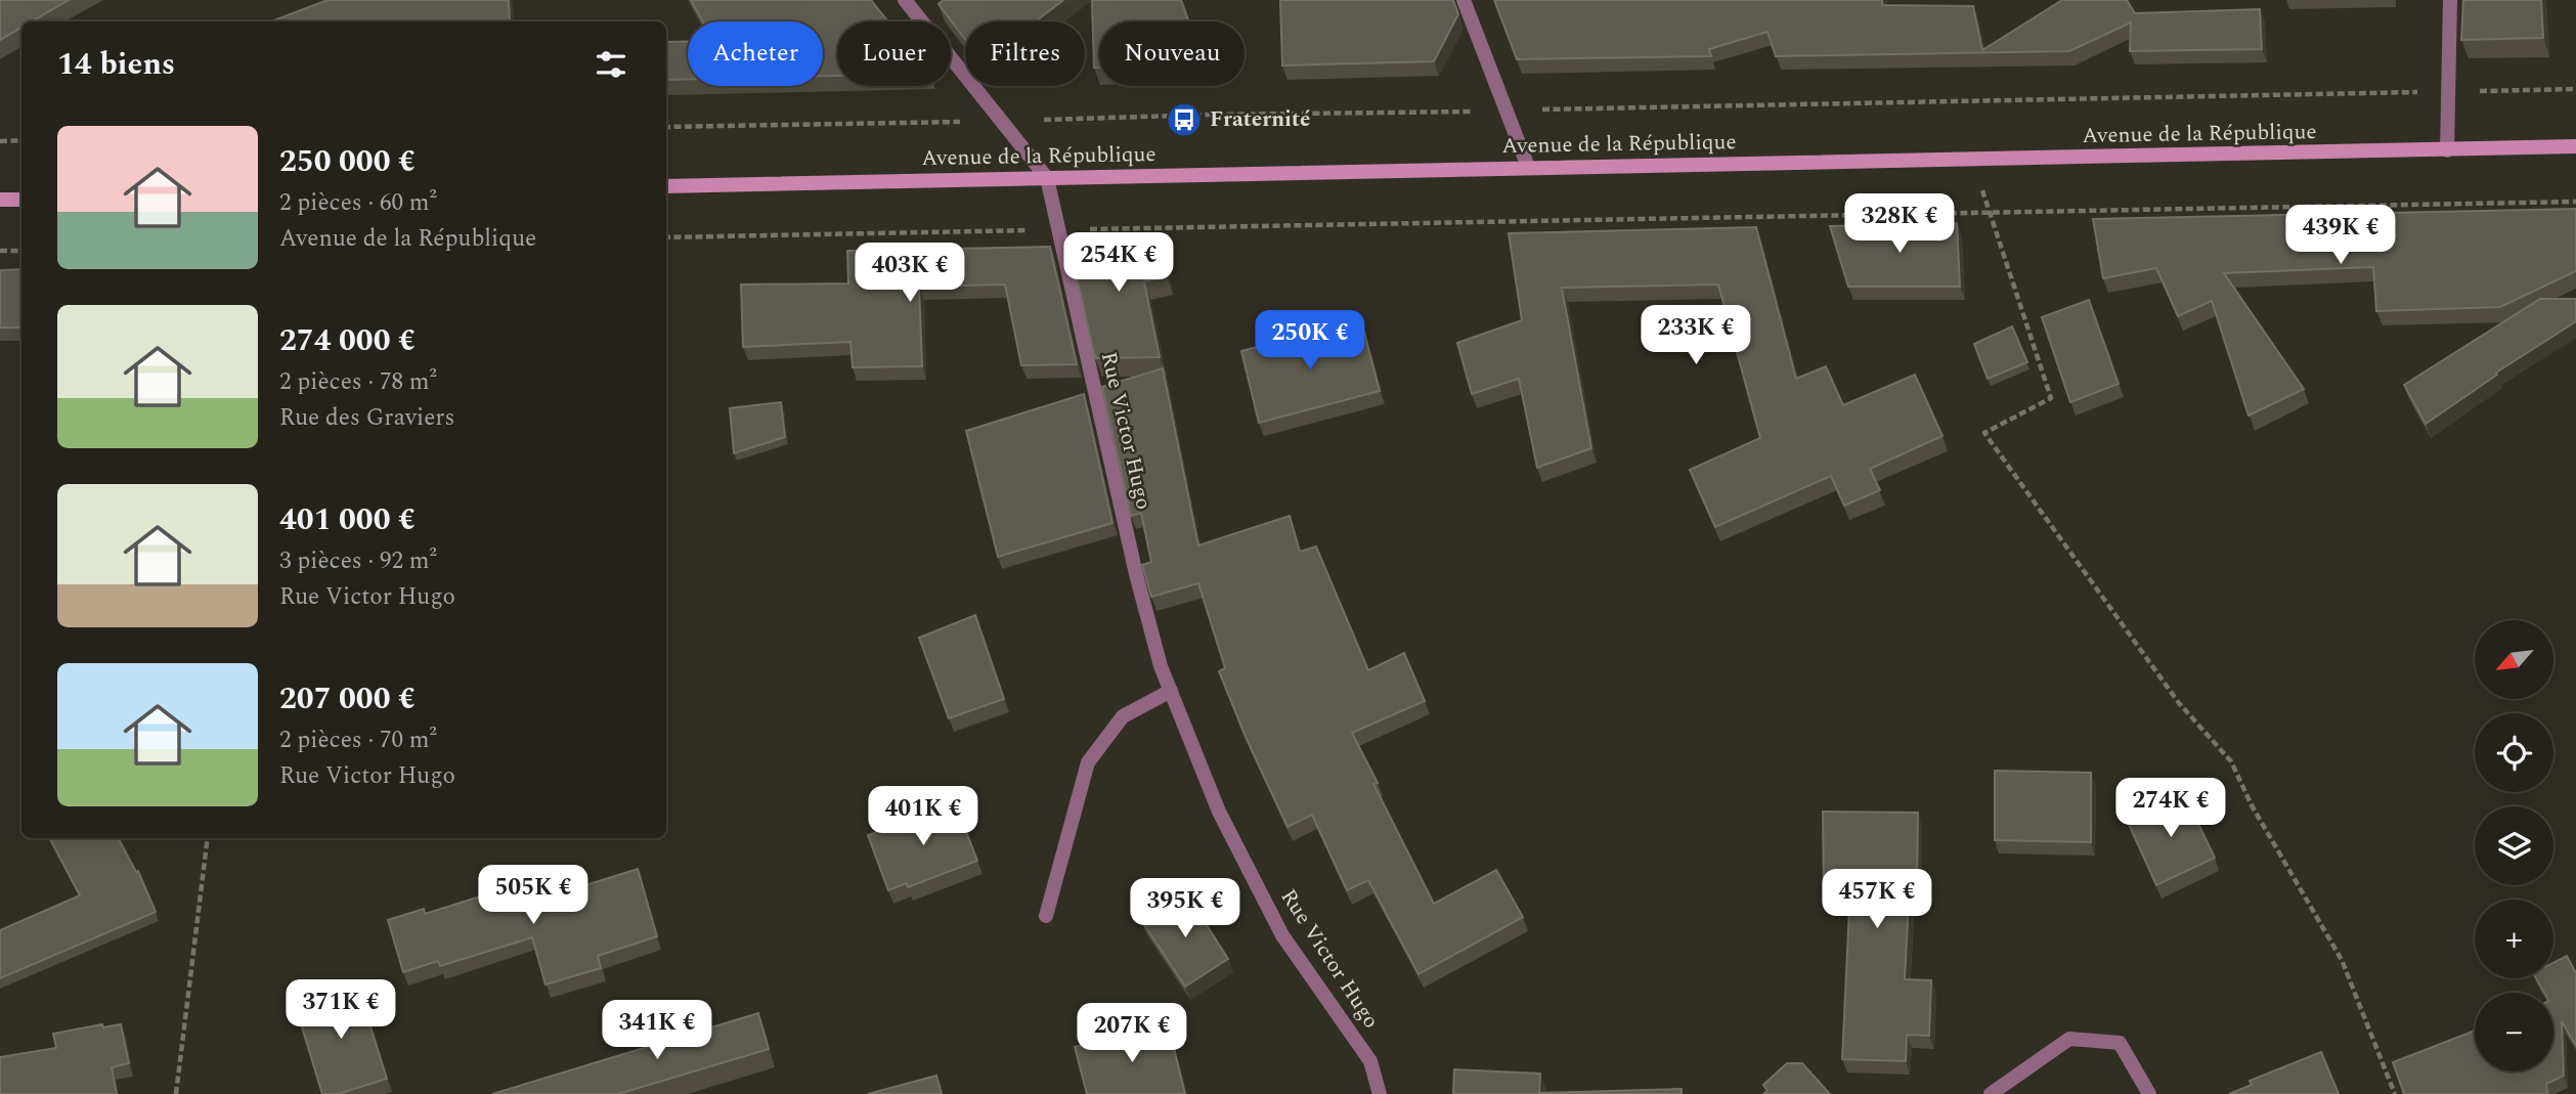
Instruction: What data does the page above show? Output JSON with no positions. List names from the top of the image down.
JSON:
{
  "streets": {
    "main road": ["Avenue de la République"],
    "street": ["Rue Victor Hugo"]
  },
  "crossings": [
    ["Avenue de la République", "Rue Victor Hugo"]
  ],
  "places": {
    "bus stop": ["Fraternité"]
  },
  "north": "bottom left",
  "page": {
    "chip": [
      "Acheter",
      "Louer",
      "Filtres",
      "Nouveau"
    ],
    "heading": "14 biens",
    "list": [
      {
        "name": "250 000 €",
        "note": "2 pièces · 60 m² · Avenue de la République"
      },
      {
        "name": "274 000 €",
        "note": "2 pièces · 78 m² · Rue des Graviers"
      },
      {
        "name": "401 000 €",
        "note": "3 pièces · 92 m² · Rue Victor Hugo"
      },
      {
        "name": "207 000 €",
        "note": "2 pièces · 70 m² · Rue Victor Hugo"
      }
    ],
    "price": [
      "328K €",
      "439K €",
      "254K €",
      "403K €",
      "233K €",
      "250K €",
      "274K €",
      "401K €",
      "505K €",
      "457K €",
      "395K €",
      "371K €",
      "341K €",
      "207K €"
    ],
    "map_buttons": ["+", "−"]
  }
}
